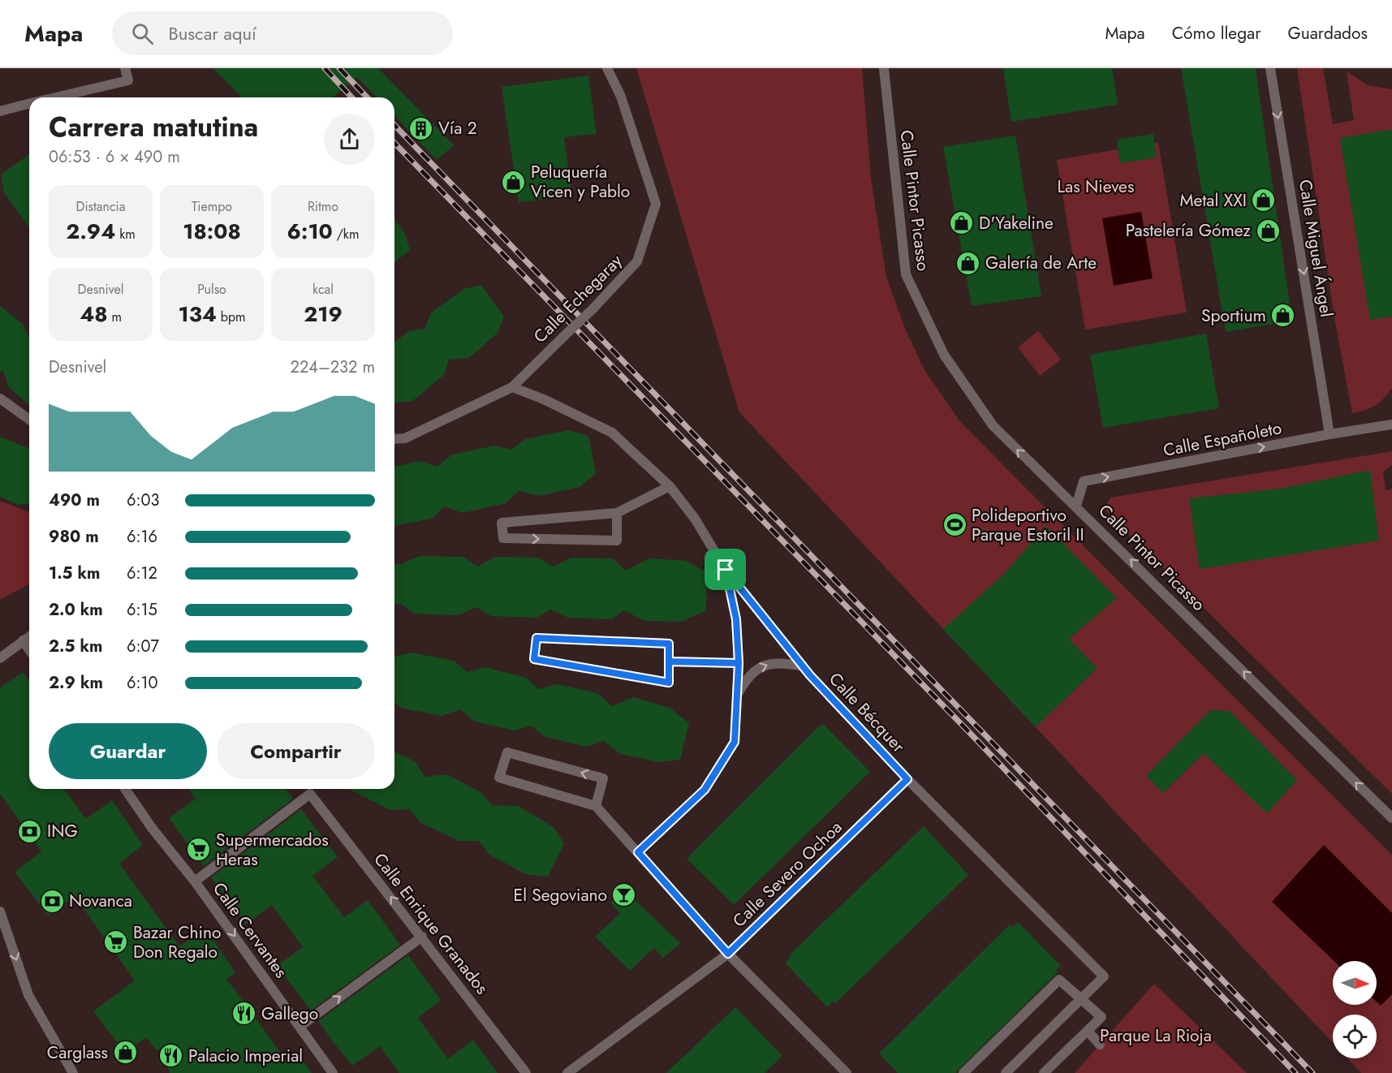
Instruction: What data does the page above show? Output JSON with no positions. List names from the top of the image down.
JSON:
{
  "streets": {
    "street": [
      "Calle Pintor Picasso",
      "Calle Miguel Ángel",
      "Calle Echegaray",
      "Calle Españoleto",
      "Calle Bécquer",
      "Calle Severo Ochoa",
      "Calle Enrique Granados",
      "Calle Cervantes"
    ]
  },
  "crossings": [
    ["Calle Pintor Picasso", "Calle Españoleto"],
    ["Calle Miguel Ángel", "Calle Españoleto"],
    ["Calle Echegaray", "Calle Bécquer"],
    ["Calle Bécquer", "Calle Severo Ochoa"],
    ["Calle Enrique Granados", "Calle Cervantes"]
  ],
  "one_way": [
    "Calle Pintor Picasso",
    "Calle Miguel Ángel",
    "Calle Españoleto",
    "Calle Cervantes"
  ],
  "parks": ["Las Nieves", "Parque La Rioja"],
  "places": {
    "building": ["Vía 2"],
    "shop": [
      "Peluquería Vicen y Pablo",
      "Metal XXI",
      "D'Yakeline",
      "Pastelería Gómez",
      "Galería de Arte",
      "Sportium",
      "Carglass"
    ],
    "sports": ["Polideportivo Parque Estoril II"],
    "bank": ["ING", "Novanca"],
    "supermarket": ["Supermercados Heras", "Bazar Chino Don Regalo"],
    "bar": ["El Segoviano"],
    "restaurant": ["Gallego", "Palacio Imperial"]
  },
  "north": "right",
  "page": {
    "header": "Mapa",
    "search": "Buscar aquí",
    "nav": ["Mapa", "Cómo llegar", "Guardados"],
    "heading": ["Carrera matutina", "06:53 · 6 × 490 m"],
    "stats": [
      ["Distancia", "2.94 km"],
      ["Tiempo", "18:08"],
      ["Ritmo", "6:10 /km"],
      ["Desnivel", "48 m"],
      ["Pulso", "134 bpm"],
      ["kcal", "219"]
    ],
    "chart": ["Desnivel", "224–232 m"],
    "list": [
      {
        "name": "490 m",
        "note": "6:03"
      },
      {
        "name": "980 m",
        "note": "6:16"
      },
      {
        "name": "1.5 km",
        "note": "6:12"
      },
      {
        "name": "2.0 km",
        "note": "6:15"
      },
      {
        "name": "2.5 km",
        "note": "6:07"
      },
      {
        "name": "2.9 km",
        "note": "6:10"
      }
    ],
    "buttons": ["Guardar", "Compartir"]
  }
}
